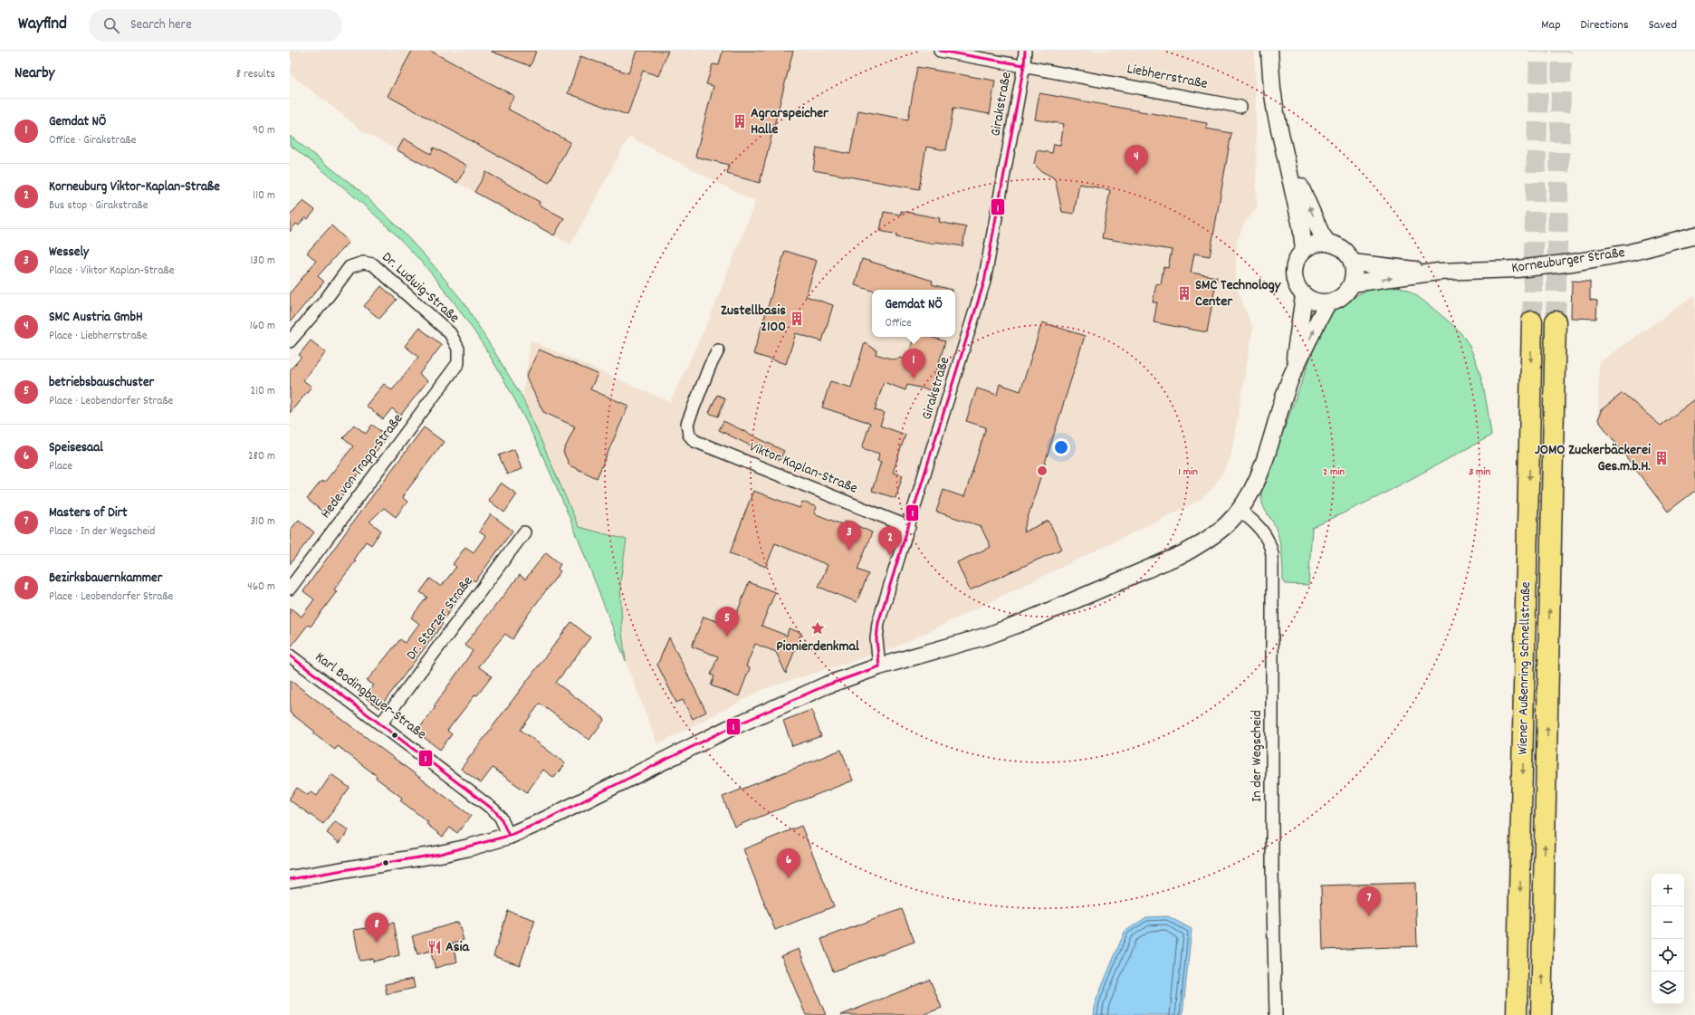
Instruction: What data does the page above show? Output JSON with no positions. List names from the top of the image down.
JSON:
{
  "streets": {
    "highway": ["Wiener Außenring Schnellstraße"],
    "main road": ["Korneuburger Straße"],
    "street": [
      "Liebherrstraße",
      "Girakstraße",
      "Dr. Ludwig-Straße",
      "Hede von Trapp-Straße",
      "Viktor Kaplan-Straße",
      "Dr. Starzer Straße",
      "Karl Bodingbauer-Straße",
      "In der Wegscheid"
    ]
  },
  "crossings": [
    ["Liebherrstraße", "Girakstraße"],
    ["Girakstraße", "Viktor Kaplan-Straße"],
    ["Dr. Ludwig-Straße", "Hede von Trapp-Straße"],
    ["Dr. Starzer Straße", "Karl Bodingbauer-Straße"]
  ],
  "places": {
    "building": [
      "Agrarspeicher Halle",
      "SMC Technology Center",
      "Zustellbasis 2100",
      "JOMO Zuckerbäckerei Ges.m.b.H."
    ],
    "place": ["Pionierdenkmal"],
    "restaurant": ["Asia"]
  },
  "lines": ["transit line 1"],
  "page": {
    "header": "Wayfind",
    "search": "Search here",
    "nav": ["Map", "Directions", "Saved"],
    "heading": ["Nearby", "8 results"],
    "list": [
      {
        "mark": "1",
        "name": "Gemdat NÖ",
        "note": "Office · Girakstraße",
        "value": "90 m"
      },
      {
        "mark": "2",
        "name": "Korneuburg Viktor-Kaplan-Straße",
        "note": "Bus stop · Girakstraße",
        "value": "110 m"
      },
      {
        "mark": "3",
        "name": "Wessely",
        "note": "Place · Viktor Kaplan-Straße",
        "value": "130 m"
      },
      {
        "mark": "4",
        "name": "SMC Austria GmbH",
        "note": "Place · Liebherrstraße",
        "value": "160 m"
      },
      {
        "mark": "5",
        "name": "betriebsbauschuster",
        "note": "Place · Leobendorfer Straße",
        "value": "210 m"
      },
      {
        "mark": "6",
        "name": "Speisesaal",
        "note": "Place",
        "value": "280 m"
      },
      {
        "mark": "7",
        "name": "Masters of Dirt",
        "note": "Place · In der Wegscheid",
        "value": "310 m"
      },
      {
        "mark": "8",
        "name": "Bezirksbauernkammer",
        "note": "Place · Leobendorfer Straße",
        "value": "460 m"
      }
    ],
    "pins": [
      "4",
      "1",
      "3",
      "2",
      "5",
      "6",
      "7",
      "8"
    ],
    "popup": ["Gemdat NÖ", "Office"],
    "map_buttons": ["+", "−"]
  },
  "rings": ["1 min", "2 min", "3 min"]
}
